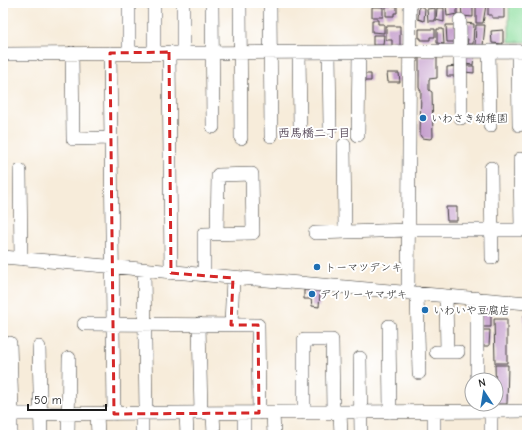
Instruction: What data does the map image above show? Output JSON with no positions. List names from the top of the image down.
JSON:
{
  "districts": ["西馬橋二丁目"],
  "places": [
    "いわさき幼稚園",
    "トーマツデンキ",
    "デイリーヤマザキ",
    "いわいや豆腐店"
  ],
  "scale_bar": "50 m",
  "north": "top"
}
